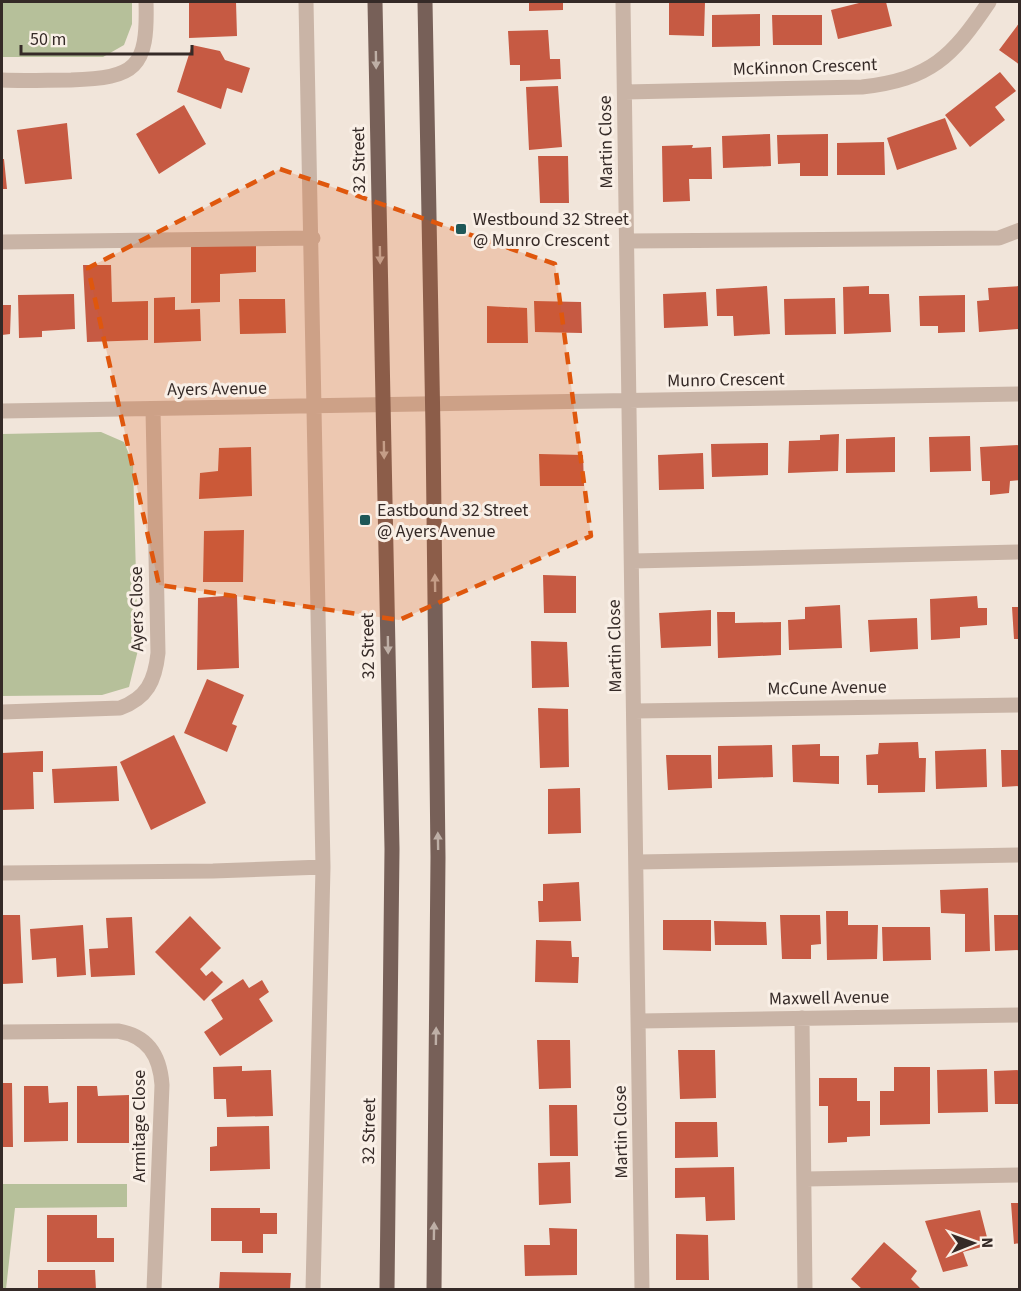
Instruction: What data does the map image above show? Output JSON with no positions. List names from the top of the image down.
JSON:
{
  "streets": {
    "main road": ["32 Street"],
    "street": [
      "McKinnon Crescent",
      "Martin Close",
      "Munro Crescent",
      "Ayers Avenue",
      "Ayers Close",
      "McCune Avenue",
      "Maxwell Avenue",
      "Armitage Close"
    ]
  },
  "crossings": [
    ["McKinnon Crescent", "Martin Close"],
    ["Martin Close", "Munro Crescent"],
    ["Martin Close", "McCune Avenue"],
    ["Martin Close", "Maxwell Avenue"],
    ["32 Street", "Ayers Avenue"],
    ["Munro Crescent", "Ayers Avenue"],
    ["Ayers Avenue", "Ayers Close"]
  ],
  "places": {
    "transit": ["Westbound 32 Street @ Munro Crescent", "Eastbound 32 Street @ Ayers Avenue"]
  },
  "scale_bar": "50 m",
  "north": "right"
}
